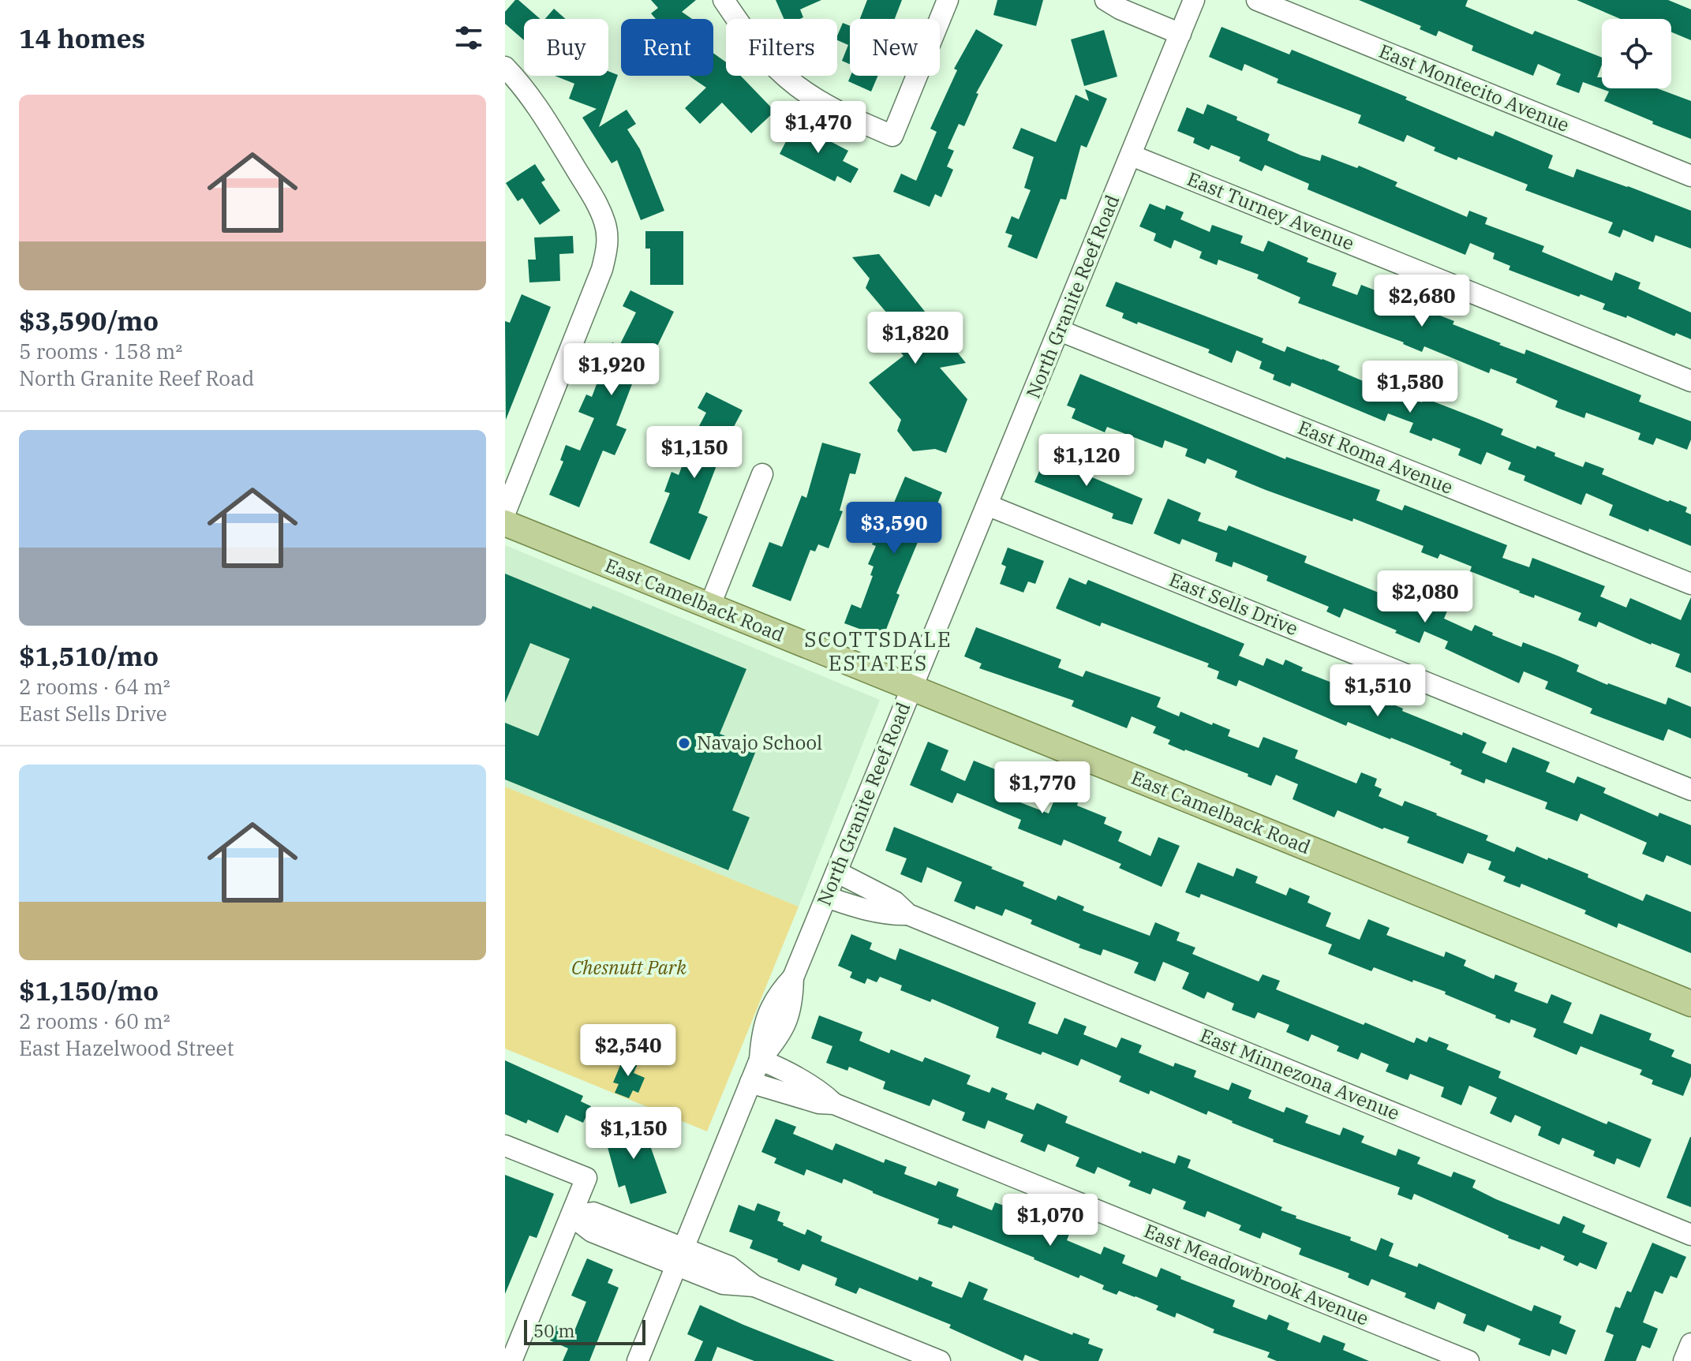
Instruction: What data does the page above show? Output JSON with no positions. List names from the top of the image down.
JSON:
{
  "streets": {
    "main road": ["East Camelback Road"],
    "street": [
      "East Montecito Avenue",
      "East Turney Avenue",
      "North Granite Reef Road",
      "East Roma Avenue",
      "East Sells Drive",
      "East Minnezona Avenue",
      "East Meadowbrook Avenue"
    ]
  },
  "crossings": [
    ["East Turney Avenue", "North Granite Reef Road"],
    ["North Granite Reef Road", "East Roma Avenue"],
    ["North Granite Reef Road", "East Camelback Road"],
    ["North Granite Reef Road", "East Sells Drive"],
    ["North Granite Reef Road", "East Minnezona Avenue"],
    ["North Granite Reef Road", "East Meadowbrook Avenue"]
  ],
  "districts": ["SCOTTSDALE ESTATES"],
  "parks": ["Chesnutt Park"],
  "places": ["Navajo School"],
  "scale_bar": "50 m",
  "page": {
    "heading": "14 homes",
    "chip": [
      "Buy",
      "Rent",
      "Filters",
      "New"
    ],
    "list": [
      {
        "name": "$3,590/mo",
        "note": "5 rooms · 158 m² · North Granite Reef Road"
      },
      {
        "name": "$1,510/mo",
        "note": "2 rooms · 64 m² · East Sells Drive"
      },
      {
        "name": "$1,150/mo",
        "note": "2 rooms · 60 m² · East Hazelwood Street"
      }
    ],
    "price": [
      "$1,470",
      "$2,680",
      "$1,820",
      "$1,920",
      "$1,580",
      "$1,150",
      "$1,120",
      "$3,590",
      "$2,080",
      "$1,510",
      "$1,770",
      "$2,540",
      "$1,150",
      "$1,070"
    ],
    "scale": "50 m"
  }
}
